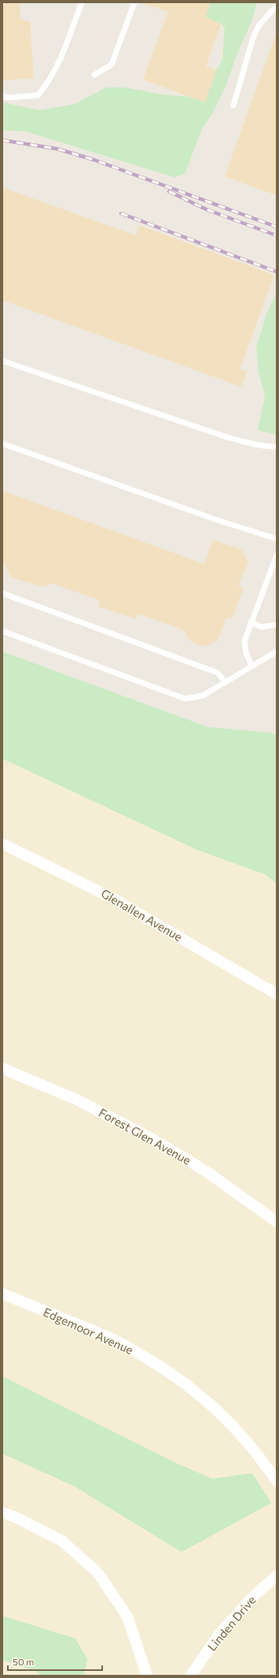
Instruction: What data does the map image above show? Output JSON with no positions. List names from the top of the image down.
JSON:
{
  "streets": {
    "street": [
      "Glenallen Avenue",
      "Forest Glen Avenue",
      "Edgemoor Avenue",
      "Linden Drive"
    ]
  },
  "scale_bar": "50 m"
}
